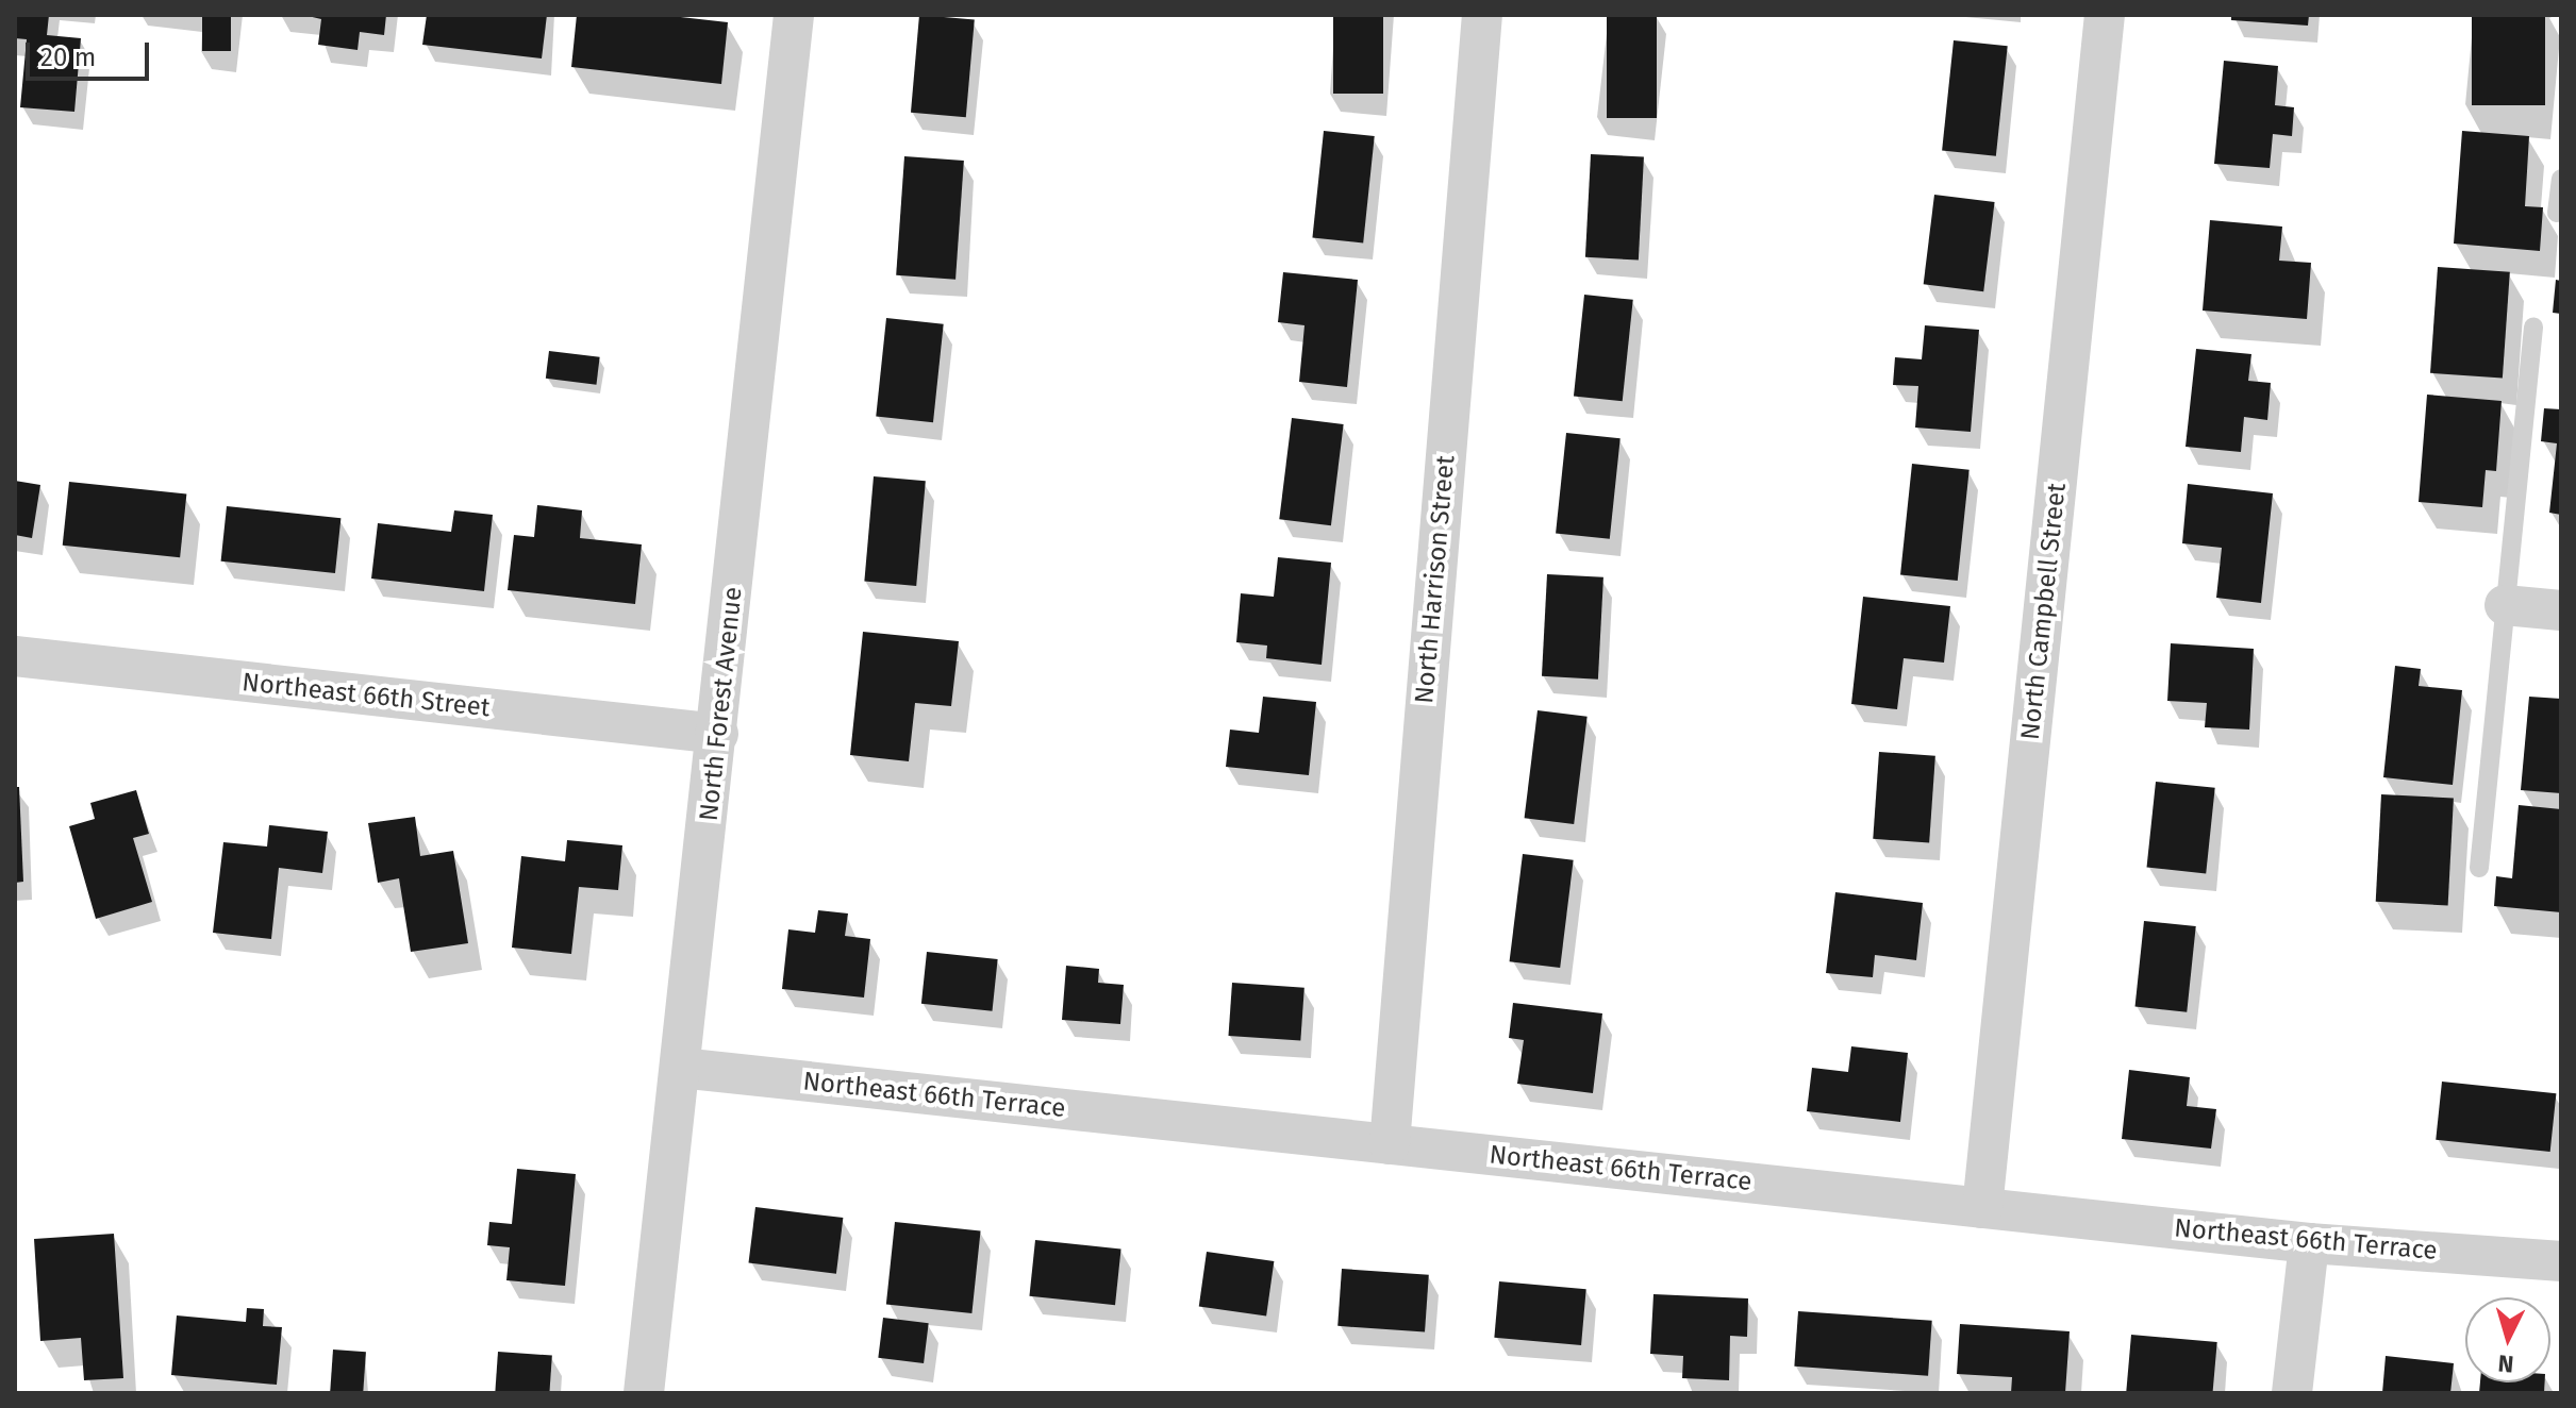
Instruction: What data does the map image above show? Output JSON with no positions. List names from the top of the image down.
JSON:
{
  "streets": {
    "street": [
      "North Harrison Street",
      "North Campbell Street",
      "Northeast 66th Street",
      "North Forest Avenue",
      "Northeast 66th Terrace"
    ]
  },
  "crossings": [
    ["North Harrison Street", "Northeast 66th Terrace"],
    ["North Campbell Street", "Northeast 66th Terrace"],
    ["Northeast 66th Street", "North Forest Avenue"],
    ["North Forest Avenue", "Northeast 66th Terrace"]
  ],
  "scale_bar": "20 m",
  "north": "bottom"
}
